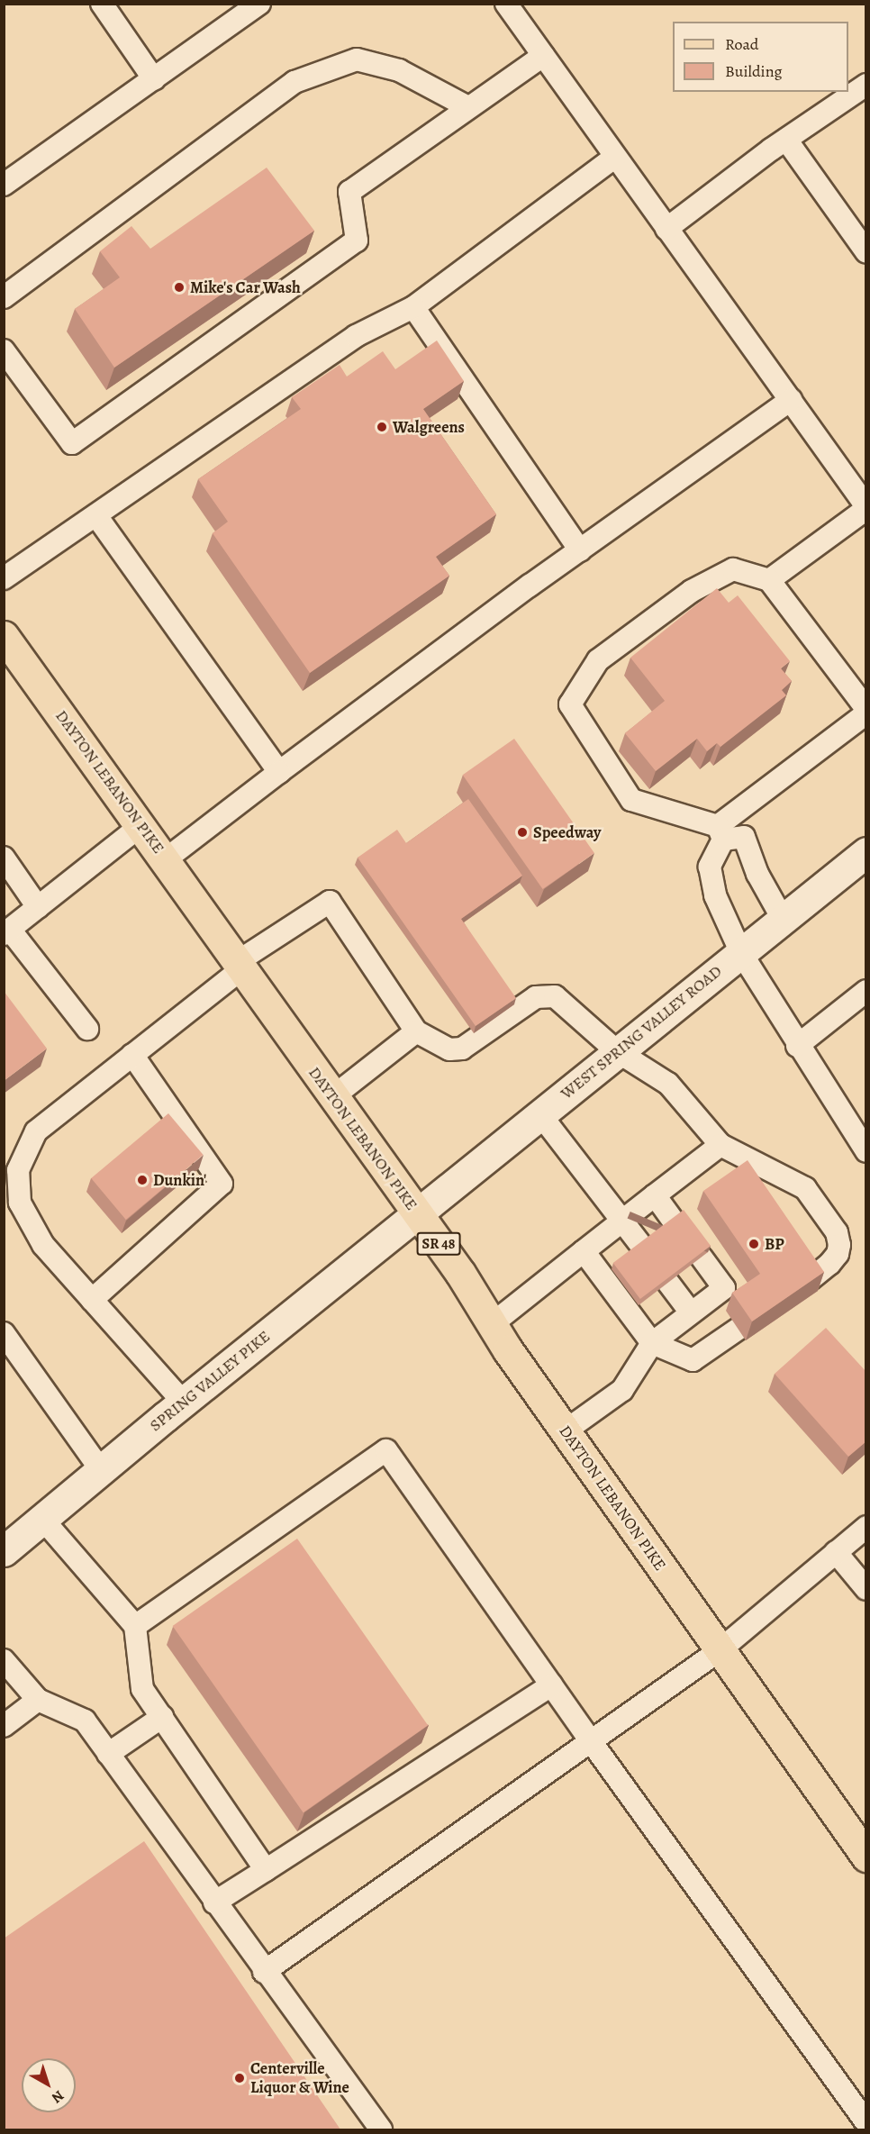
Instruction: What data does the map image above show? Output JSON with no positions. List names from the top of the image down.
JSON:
{
  "streets": {
    "main road": ["DAYTON LEBANON PIKE", "SR 48"],
    "street": ["WEST SPRING VALLEY ROAD", "SPRING VALLEY PIKE"]
  },
  "crossings": [
    ["DAYTON LEBANON PIKE", "WEST SPRING VALLEY ROAD"],
    ["DAYTON LEBANON PIKE", "SPRING VALLEY PIKE"],
    ["WEST SPRING VALLEY ROAD", "SPRING VALLEY PIKE"]
  ],
  "places": [
    "Mike's Car Wash",
    "Walgreens",
    "Speedway",
    "Dunkin'",
    "BP",
    "Centerville Liquor & Wine"
  ],
  "legend": ["Road", "Building"],
  "north": "bottom right"
}
